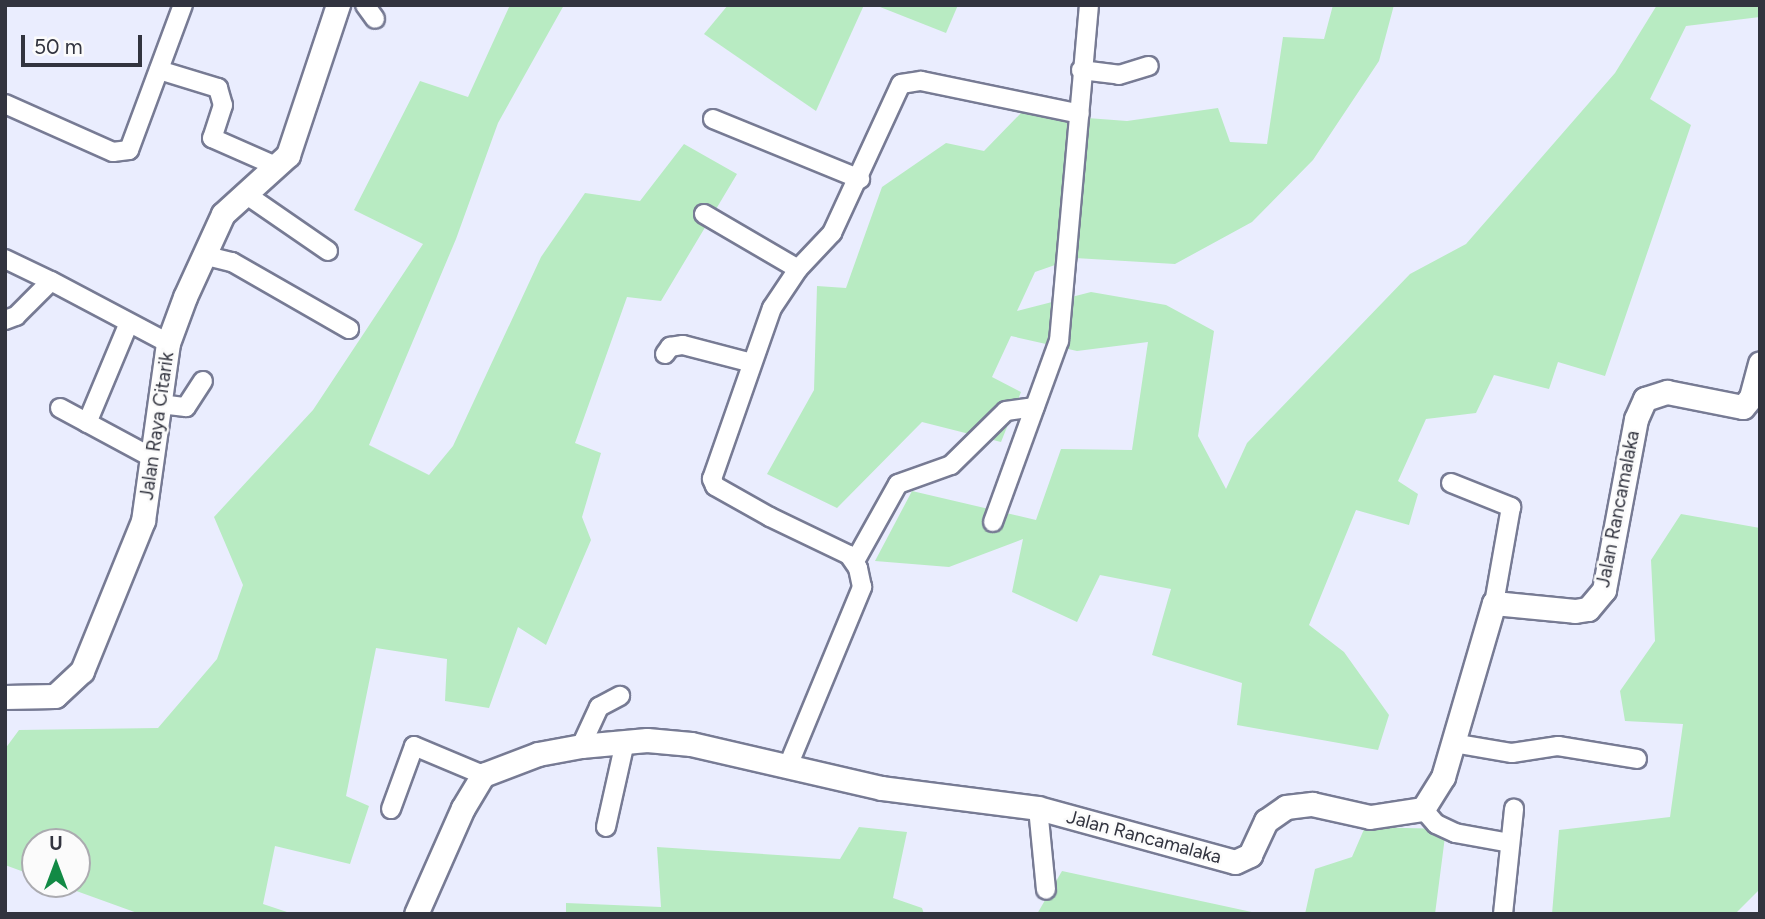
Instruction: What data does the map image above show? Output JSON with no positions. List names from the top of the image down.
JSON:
{
  "streets": {
    "street": ["Jalan Raya Citarik", "Jalan Rancamalaka"]
  },
  "scale_bar": "50 m",
  "north": "top"
}
